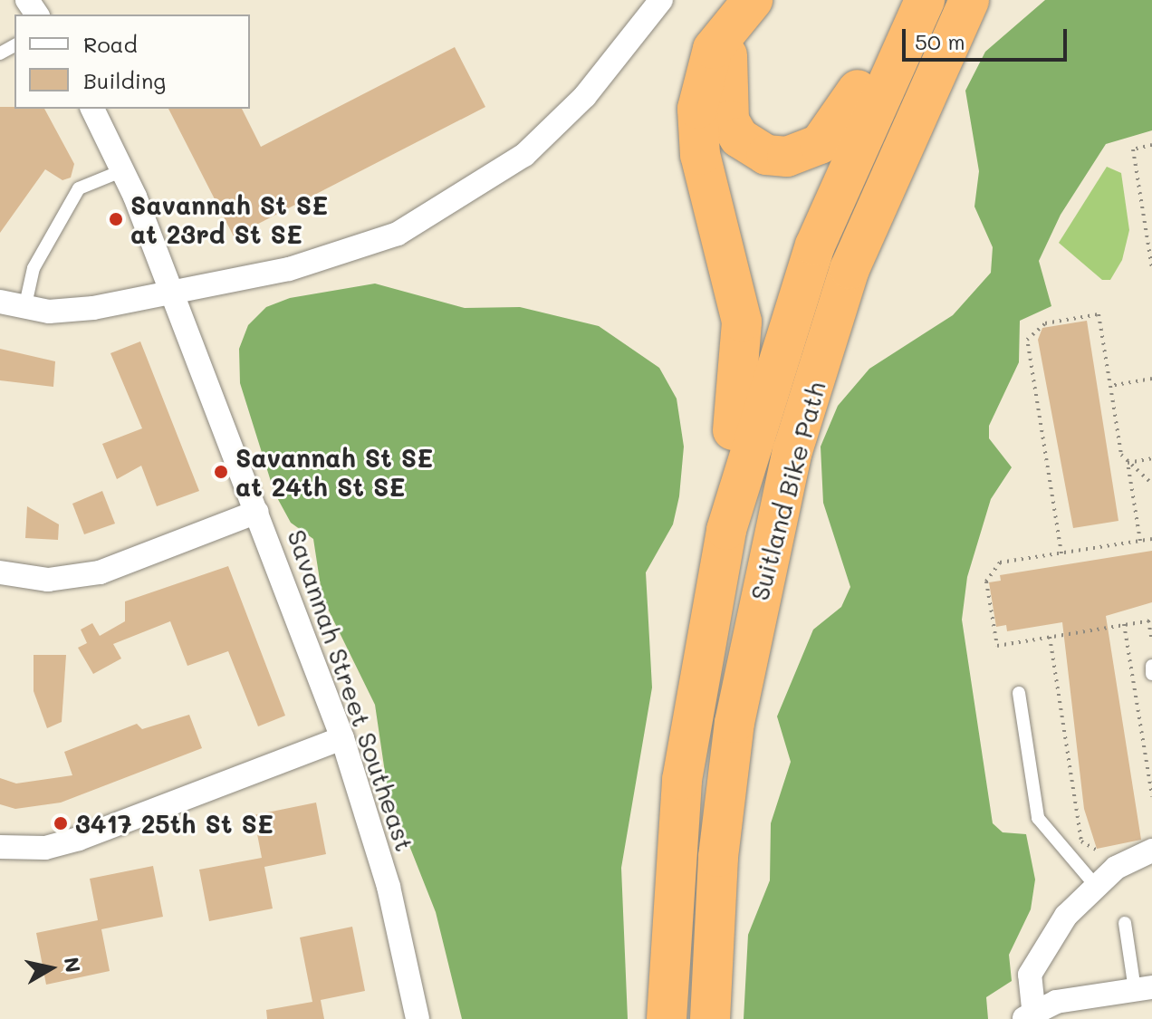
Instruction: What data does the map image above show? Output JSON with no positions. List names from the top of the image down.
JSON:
{
  "streets": {
    "street": ["Savannah Street Southeast"]
  },
  "places": ["Savannah St SE at 23rd St SE", "Savannah St SE at 24th St SE", "3417 25th St SE"],
  "legend": ["Road", "Building"],
  "scale_bar": "50 m",
  "north": "right"
}
